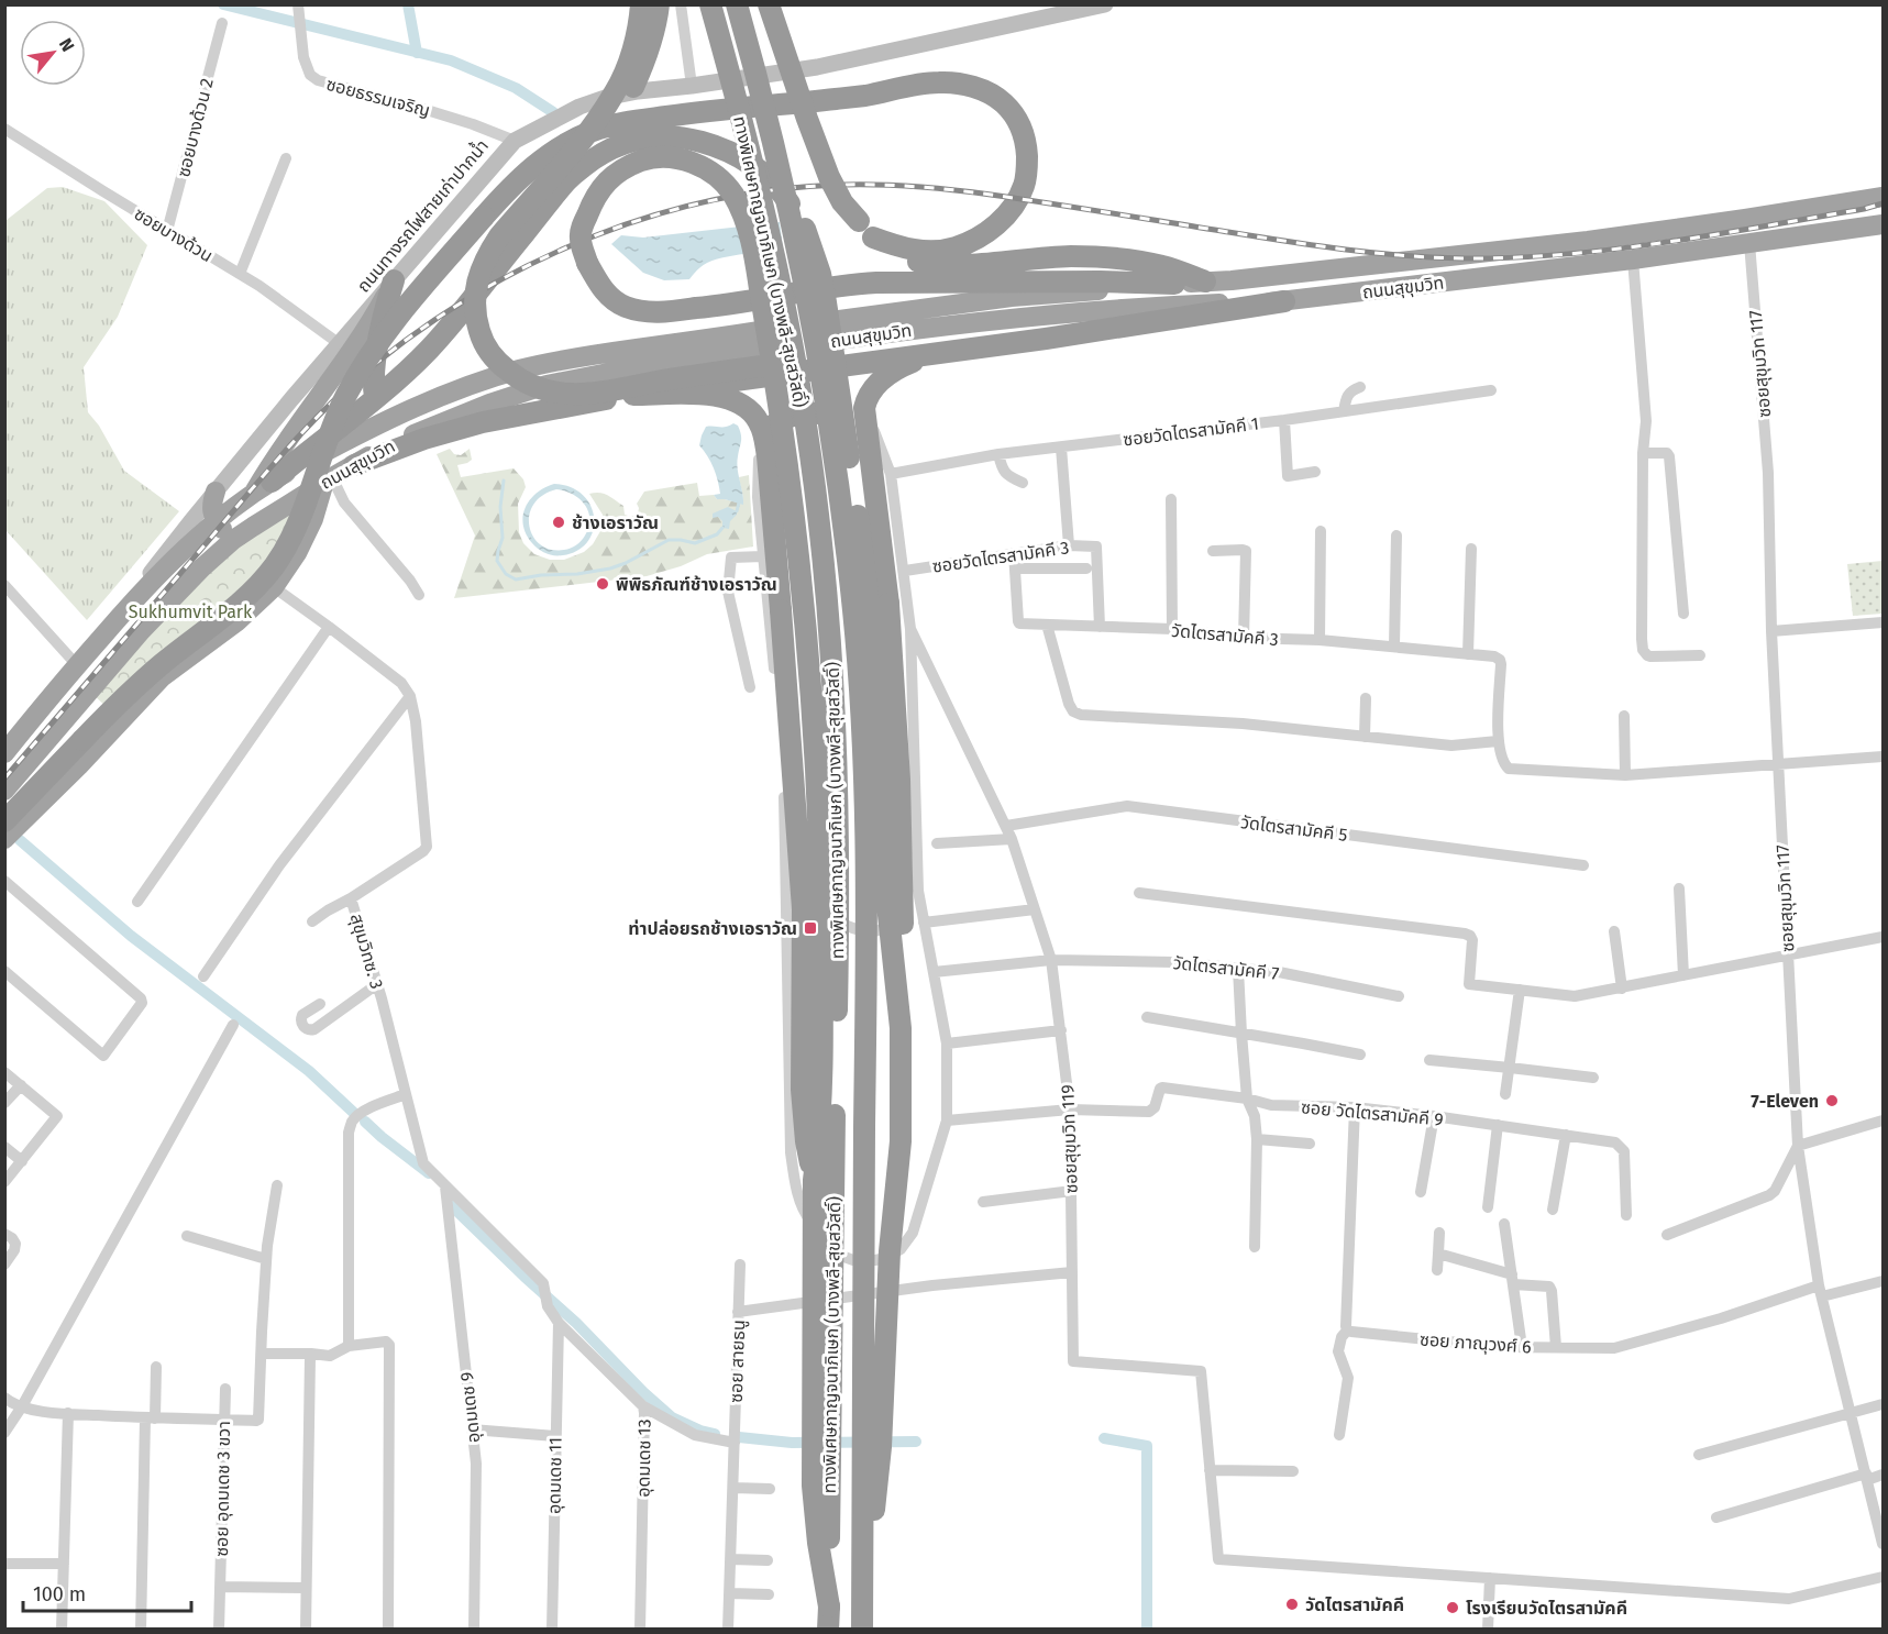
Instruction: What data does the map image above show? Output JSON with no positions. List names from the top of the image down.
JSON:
{
  "streets": {
    "highway": ["ทางพิเศษกาญจนาภิเษก (บางพลี-สุขสวัสดิ์)", "ถนนสุขุมวิท"],
    "main road": ["ถนนทางรถไฟสายเก่าปากน้ำ"],
    "street": [
      "ซอยธรรมเจริญ",
      "ซอยบางด้วน 2",
      "ซอยบางด้วน",
      "ซอยสุขุมวิท 117",
      "ซอยวัดไตรสามัคคี 1",
      "ซอยวัดไตรสามัคคี 3",
      "วัดไตรสามัคคี 3",
      "วัดไตรสามัคคี 5",
      "สุขุมวิทซ. 3",
      "วัดไตรสามัคคี 7",
      "ซอย วัดไตรสามัคคี 9",
      "ซอยสุขุมวิท 119",
      "ซอย ภาณุวงศ์ 6",
      "ซอย สายธนู",
      "อุดมเดช 9",
      "อุดมเดช 13",
      "อุดมเดช 11",
      "ซอย อุดมเดช 3 ขวา"
    ]
  },
  "crossings": [
    ["ซอยธรรมเจริญ", "ถนนทางรถไฟสายเก่าปากน้ำ"],
    ["ซอยบางด้วน 2", "ซอยบางด้วน"],
    ["ถนนทางรถไฟสายเก่าปากน้ำ", "ซอยบางด้วน"],
    ["ถนนทางรถไฟสายเก่าปากน้ำ", "ถนนสุขุมวิท"],
    ["ถนนสุขุมวิท", "ซอยสุขุมวิท 117"],
    ["ซอยสุขุมวิท 117", "ซอย ภาณุวงศ์ 6"],
    ["ซอยวัดไตรสามัคคี 3", "วัดไตรสามัคคี 3"],
    ["วัดไตรสามัคคี 5", "ซอยสุขุมวิท 119"],
    ["สุขุมวิทซ. 3", "อุดมเดช 9"],
    ["สุขุมวิทซ. 3", "อุดมเดช 13"],
    ["วัดไตรสามัคคี 7", "ซอยสุขุมวิท 119"],
    ["ซอย วัดไตรสามัคคี 9", "ซอยสุขุมวิท 119"],
    ["ซอยสุขุมวิท 119", "ซอย สายธนู"],
    ["อุดมเดช 13", "อุดมเดช 11"]
  ],
  "parks": ["Sukhumvit Park"],
  "places": {
    "other": [
      "ช้างเอราวัณ",
      "พิพิธภัณฑ์ช้างเอราวัณ",
      "7-Eleven",
      "วัดไตรสามัคคี",
      "โรงเรียนวัดไตรสามัคคี"
    ],
    "transit": ["ท่าปล่อยรถช้างเอราวัณ"]
  },
  "scale_bar": "100 m",
  "north": "top right"
}
